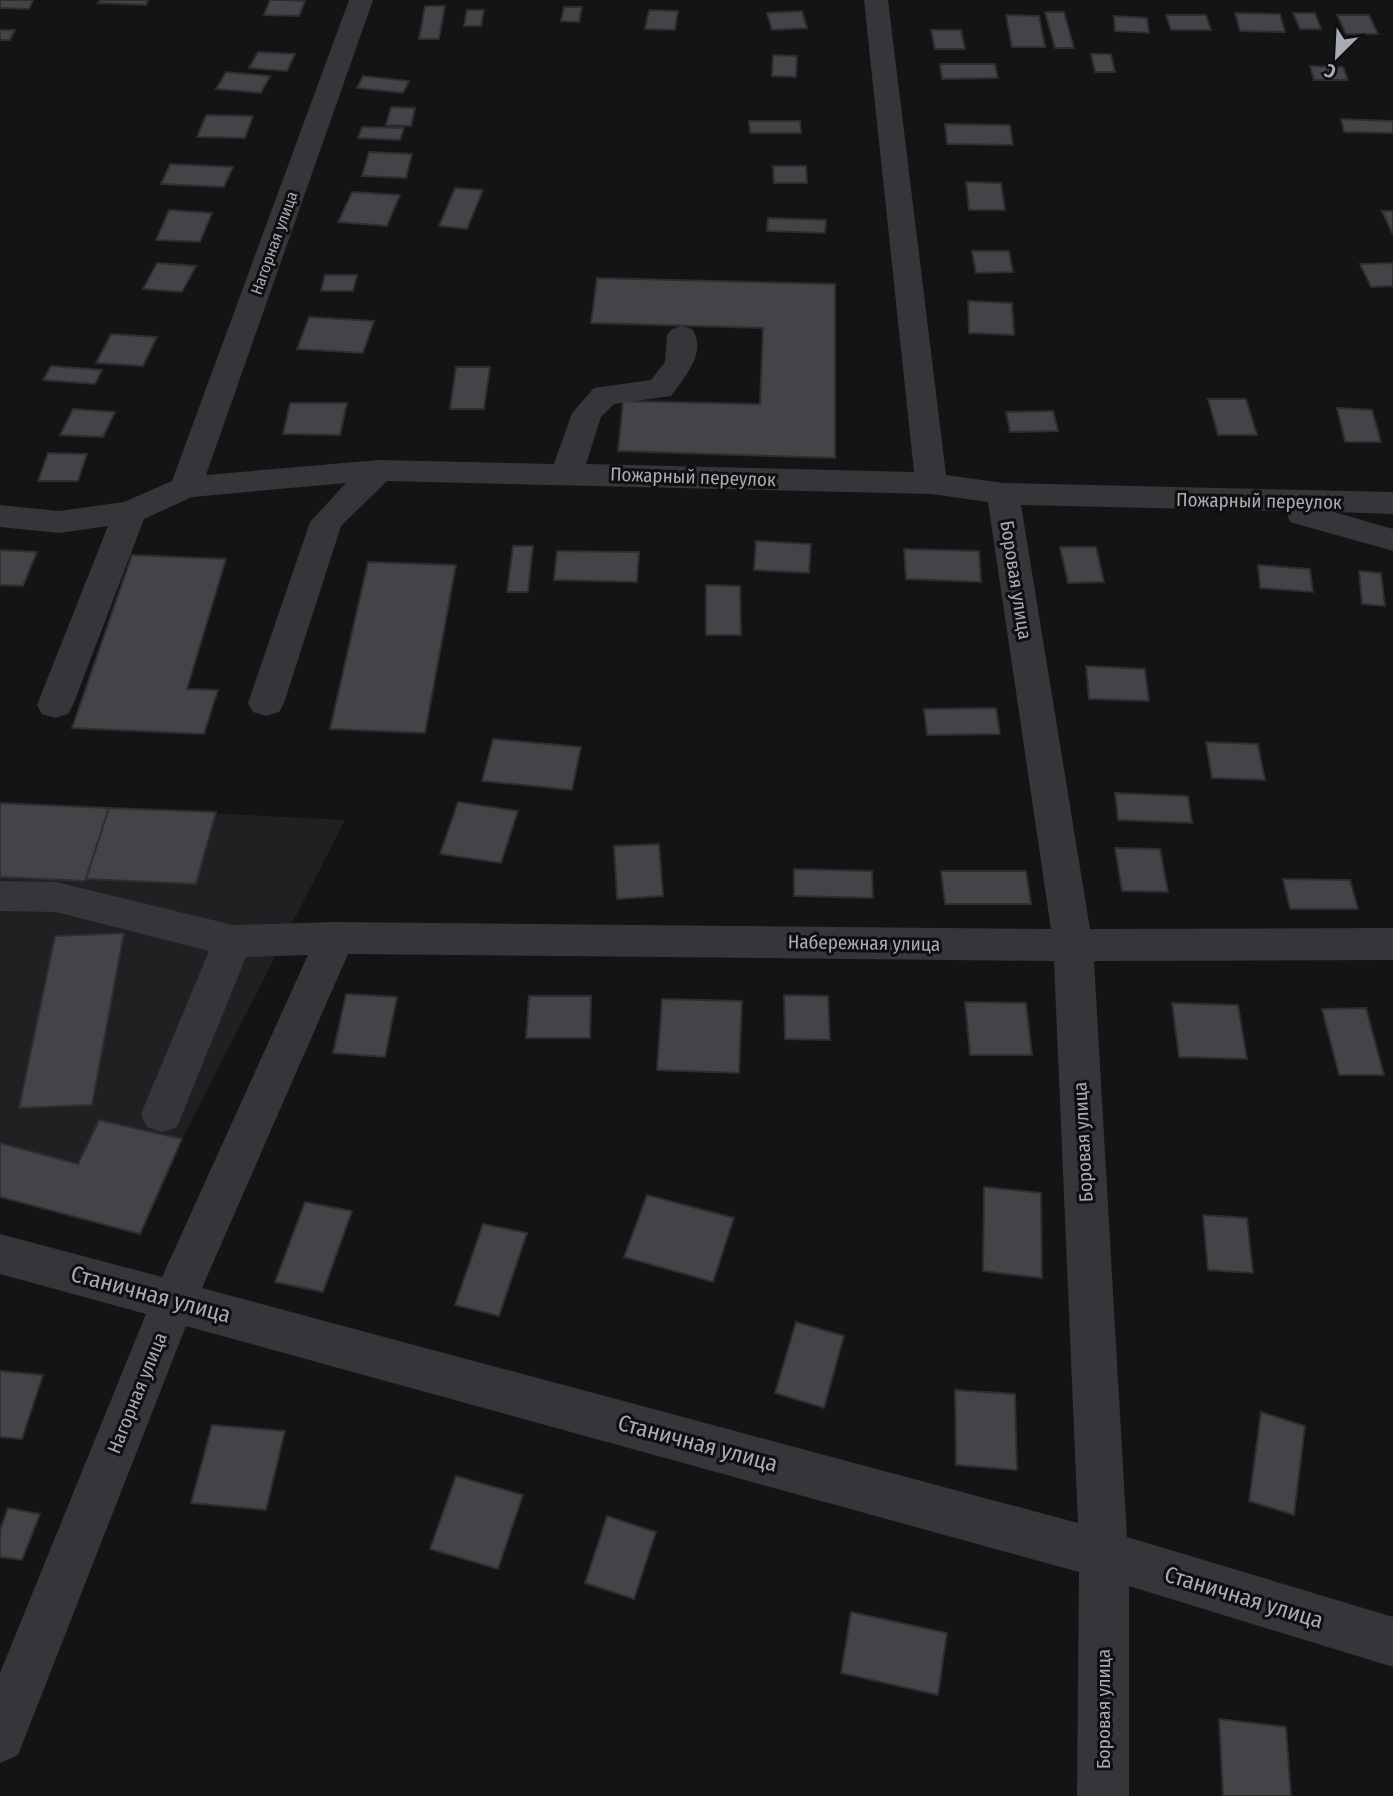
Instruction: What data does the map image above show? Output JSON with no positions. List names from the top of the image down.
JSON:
{
  "streets": {
    "street": [
      "Нагорная улица",
      "Пожарный переулок",
      "Боровая улица",
      "Набережная улица",
      "Станичная улица"
    ]
  },
  "crossings": [
    ["Нагорная улица", "Пожарный переулок"],
    ["Нагорная улица", "Набережная улица"],
    ["Нагорная улица", "Станичная улица"],
    ["Пожарный переулок", "Боровая улица"],
    ["Боровая улица", "Набережная улица"],
    ["Боровая улица", "Станичная улица"]
  ],
  "north": "bottom left"
}
